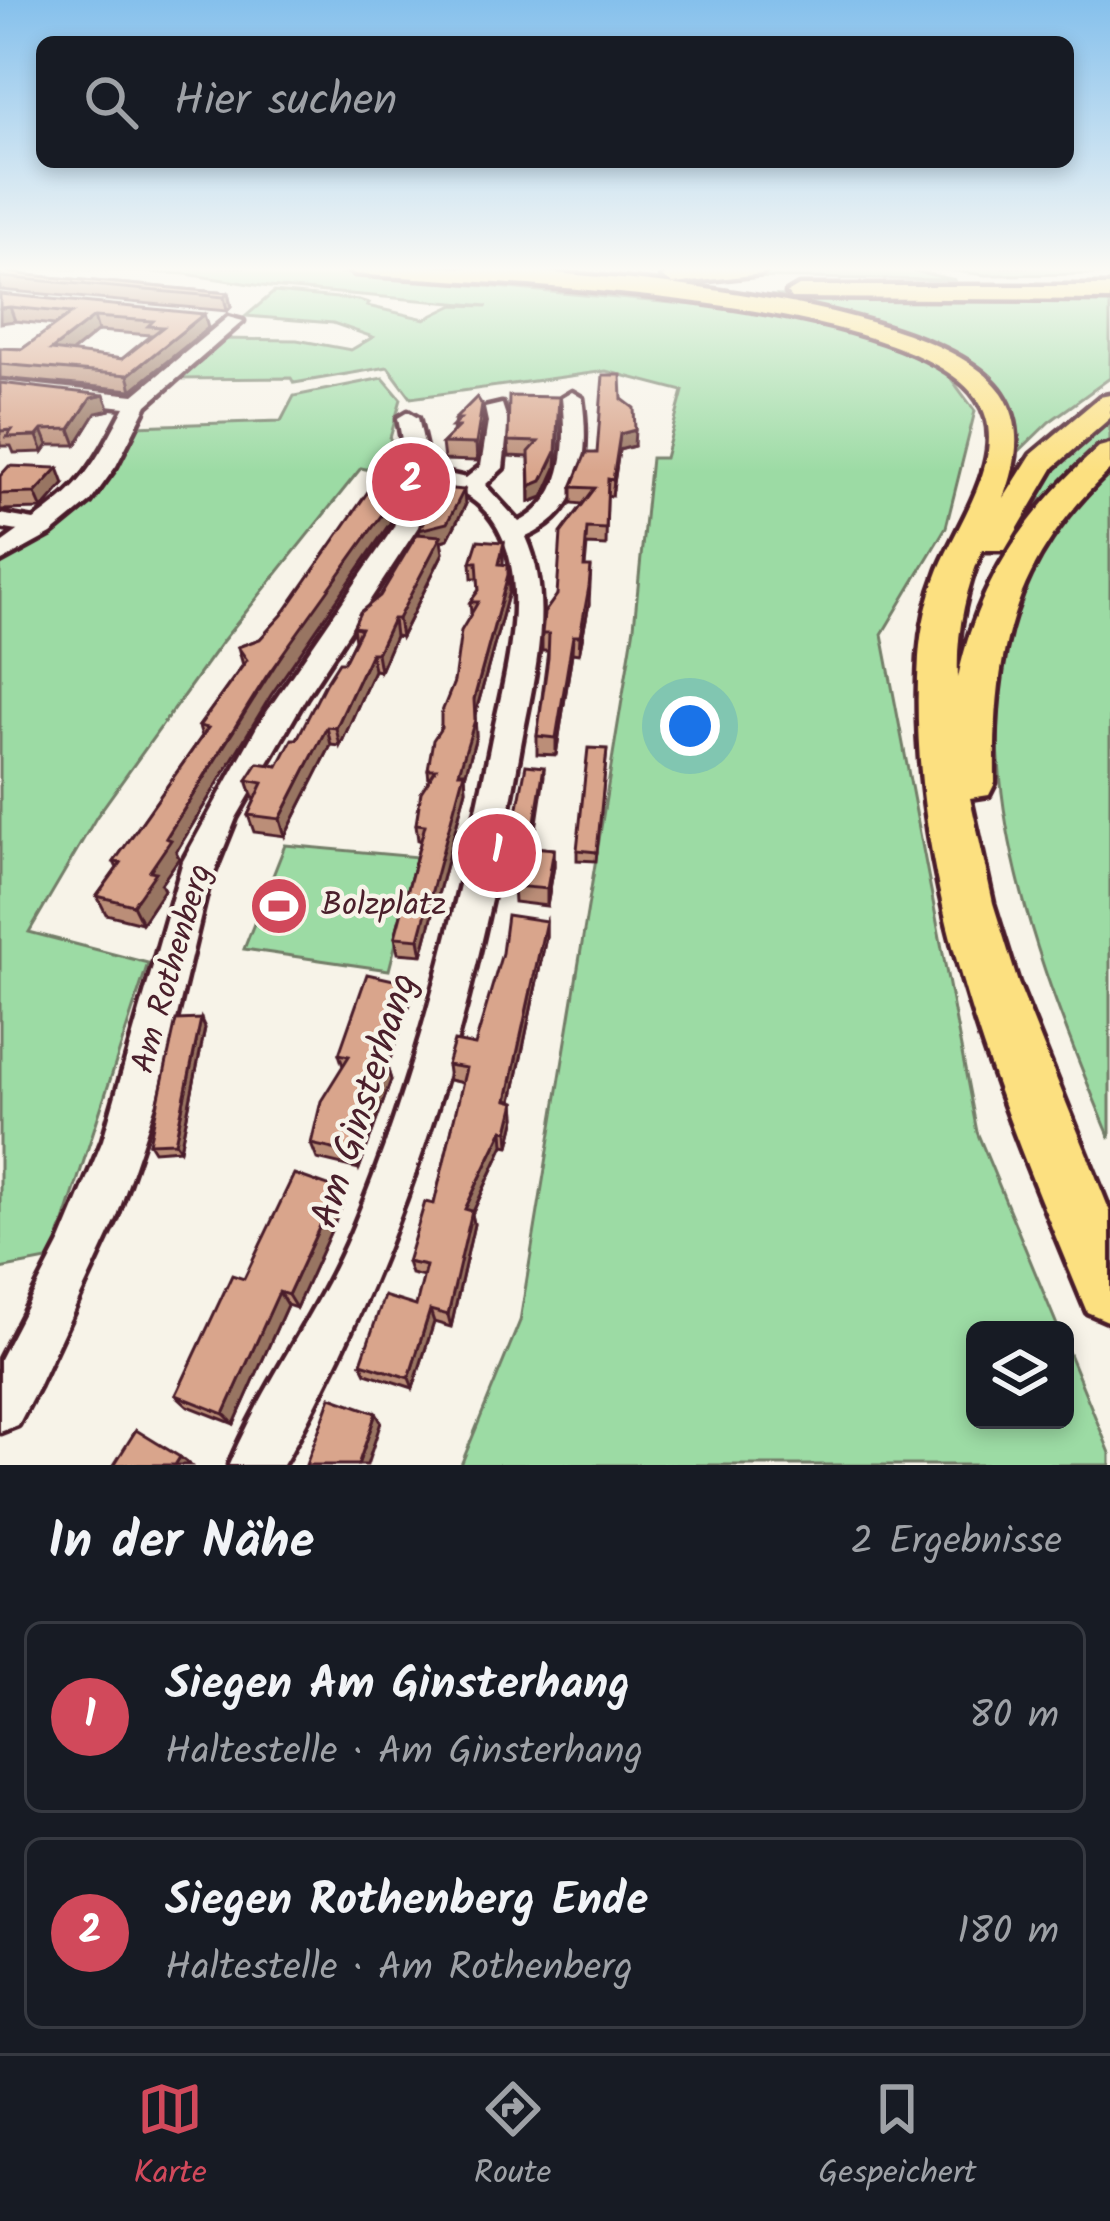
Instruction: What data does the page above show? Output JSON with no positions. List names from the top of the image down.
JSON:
{
  "streets": {
    "street": ["Am Rothenberg", "Am Ginsterhang"]
  },
  "places": {
    "sports": ["Bolzplatz"]
  },
  "page": {
    "search": "Hier suchen",
    "pins": ["2", "1"],
    "heading": ["In der Nähe", "2 Ergebnisse"],
    "list": [
      {
        "mark": "1",
        "name": "Siegen Am Ginsterhang",
        "note": "Haltestelle · Am Ginsterhang",
        "value": "80 m"
      },
      {
        "mark": "2",
        "name": "Siegen Rothenberg Ende",
        "note": "Haltestelle · Am Rothenberg",
        "value": "180 m"
      }
    ],
    "nav": ["Karte", "Route", "Gespeichert"]
  }
}
